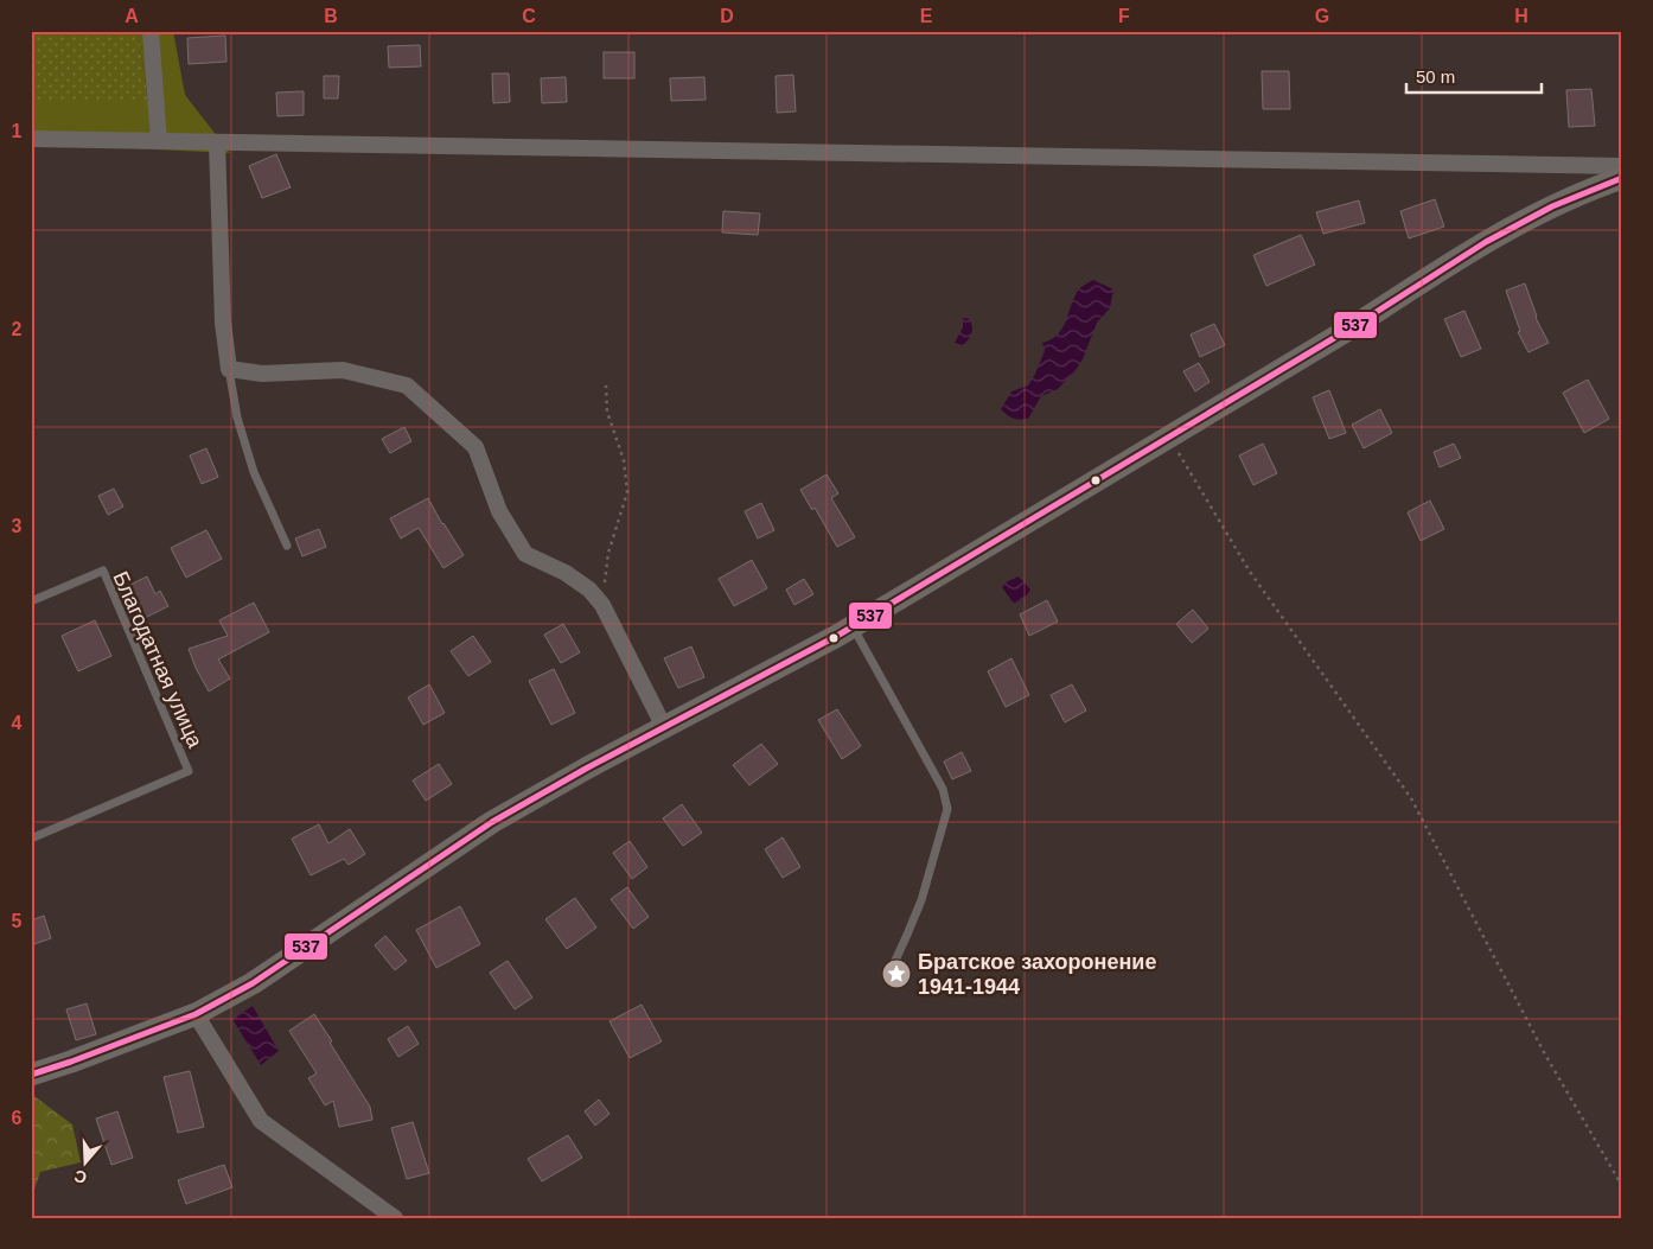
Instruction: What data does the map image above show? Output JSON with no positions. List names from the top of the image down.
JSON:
{
  "streets": {
    "lane": ["Благодатная улица"]
  },
  "places": {
    "place": ["Братское захоронение 1941-1944"]
  },
  "lines": ["transit line 537"],
  "scale_bar": "50 m",
  "north": "bottom",
  "grid": {
    "columns": [
      "A",
      "B",
      "C",
      "D",
      "E",
      "F",
      "G",
      "H"
    ],
    "rows": [
      "1",
      "2",
      "3",
      "4",
      "5",
      "6"
    ]
  }
}
